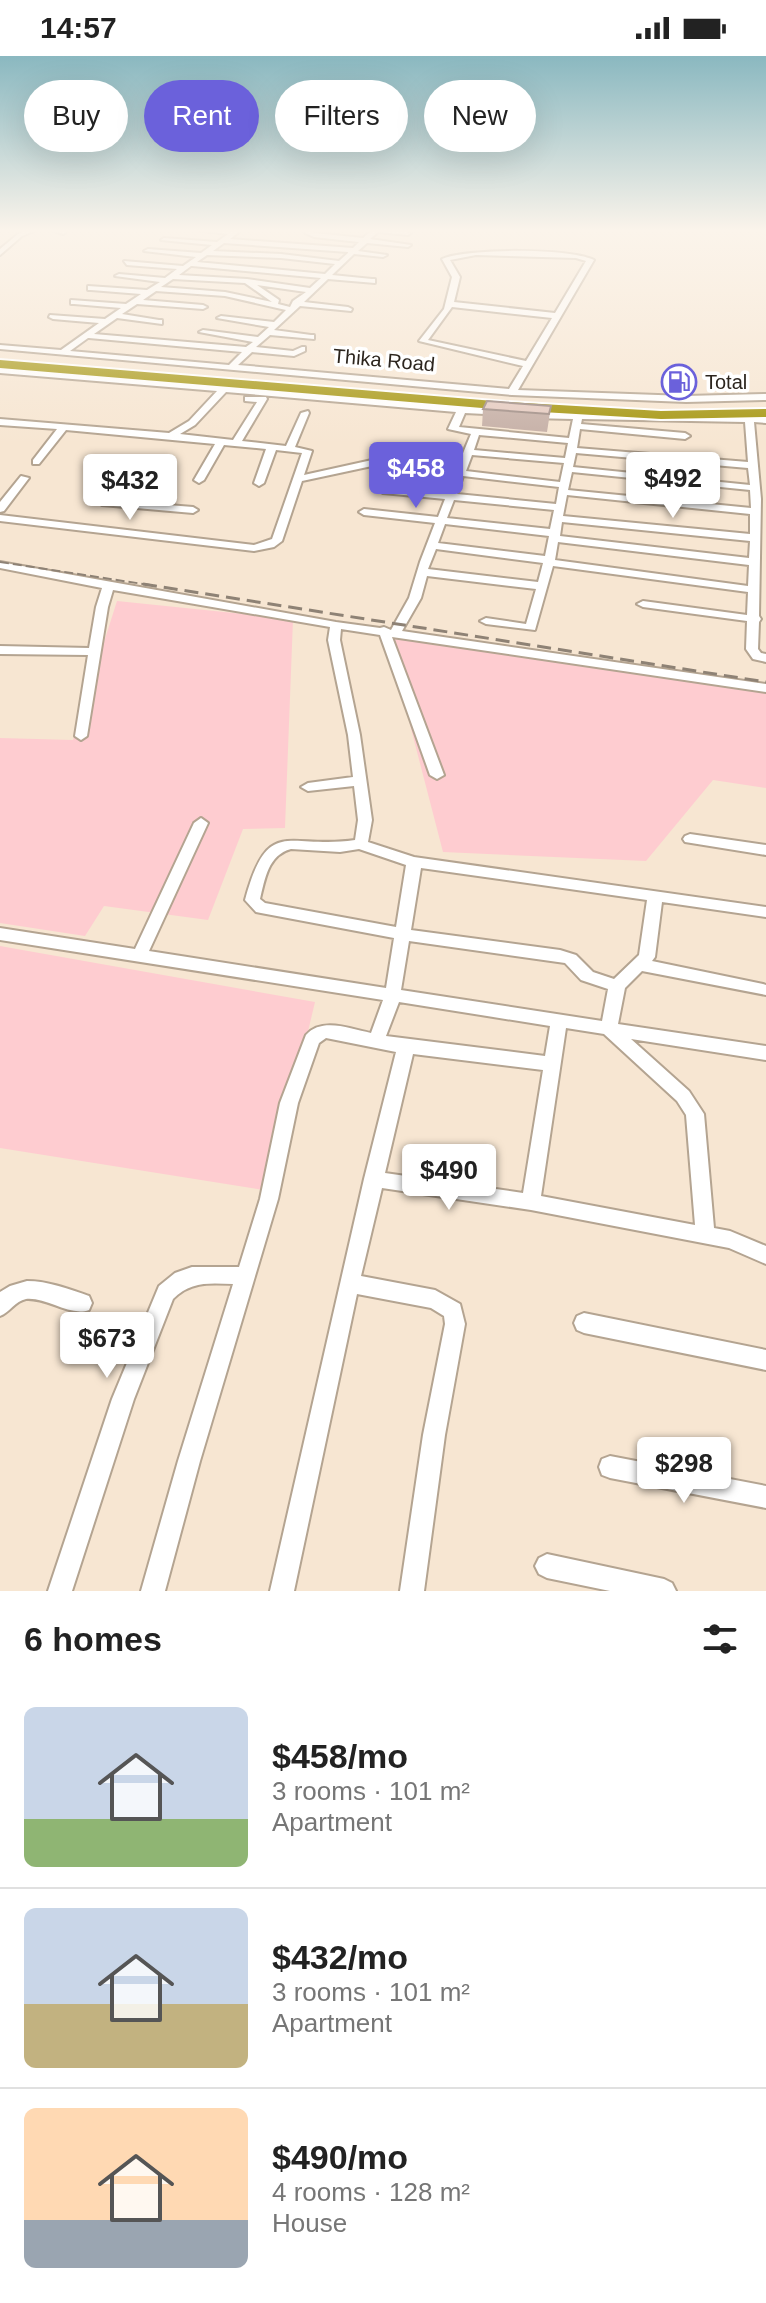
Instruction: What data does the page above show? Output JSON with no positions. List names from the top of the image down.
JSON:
{
  "streets": {
    "highway": ["Thika Road"]
  },
  "places": {
    "fuel station": ["Total"]
  },
  "page": {
    "status": "14:57",
    "chip": [
      "Buy",
      "Rent",
      "Filters",
      "New"
    ],
    "price": [
      "$458",
      "$492",
      "$432",
      "$490",
      "$673",
      "$298"
    ],
    "heading": "6 homes",
    "list": [
      {
        "name": "$458/mo",
        "note": "3 rooms · 101 m² · Apartment"
      },
      {
        "name": "$432/mo",
        "note": "3 rooms · 101 m² · Apartment"
      },
      {
        "name": "$490/mo",
        "note": "4 rooms · 128 m² · House"
      }
    ]
  }
}
